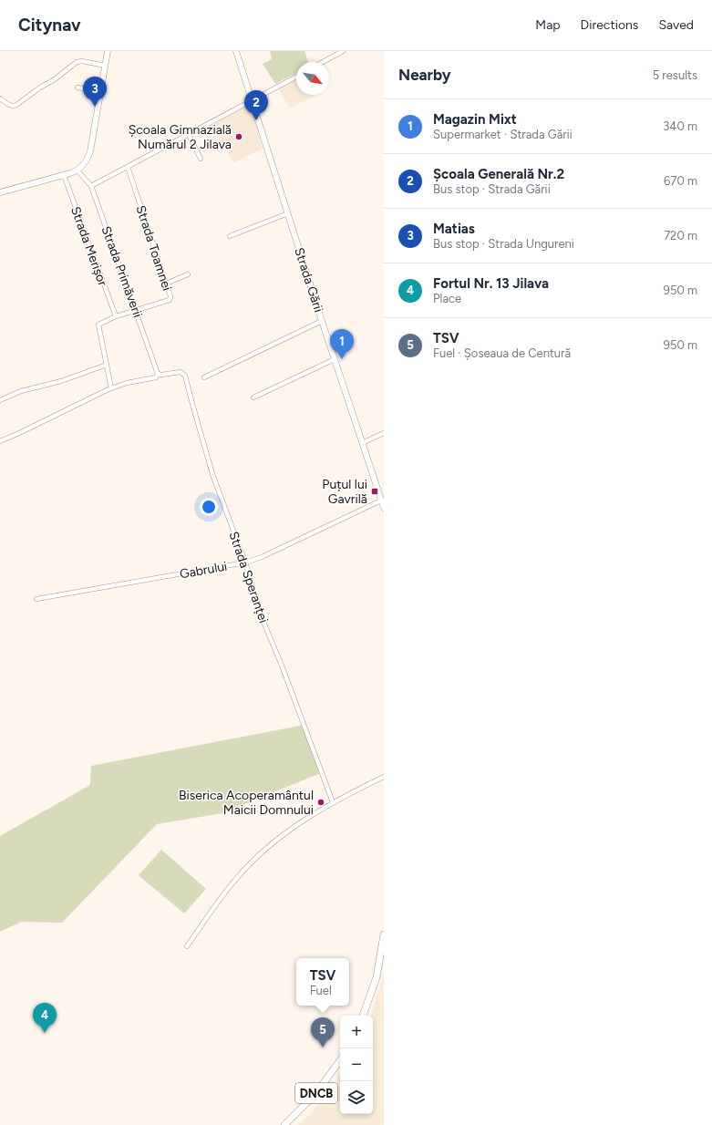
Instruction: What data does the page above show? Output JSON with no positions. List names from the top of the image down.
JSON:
{
  "streets": {
    "main road": ["Strada Gării", "DNCB"],
    "street": [
      "Strada Merișor",
      "Strada Toamnei",
      "Strada Primăverii",
      "Gabrului",
      "Strada Speranței"
    ]
  },
  "crossings": [
    ["Strada Merișor", "Strada Toamnei"],
    ["Strada Toamnei", "Strada Primăverii"],
    ["Strada Toamnei", "Strada Speranței"],
    ["Strada Primăverii", "Strada Speranței"],
    ["Strada Gării", "Gabrului"],
    ["Gabrului", "Strada Speranței"]
  ],
  "places": {
    "other": ["Școala Gimnazială Numărul 2 Jilava", "Biserica Acoperamântul Maicii Domnului"],
    "transit": ["Puțul lui Gavrilă"]
  },
  "north": "bottom right",
  "page": {
    "header": "Citynav",
    "nav": ["Map", "Directions", "Saved"],
    "heading": ["Nearby", "5 results"],
    "pins": [
      "3",
      "2",
      "1",
      "4",
      "5"
    ],
    "list": [
      {
        "mark": "1",
        "name": "Magazin Mixt",
        "note": "Supermarket · Strada Gării",
        "value": "340 m"
      },
      {
        "mark": "2",
        "name": "Școala Generală Nr.2",
        "note": "Bus stop · Strada Gării",
        "value": "670 m"
      },
      {
        "mark": "3",
        "name": "Matias",
        "note": "Bus stop · Strada Ungureni",
        "value": "720 m"
      },
      {
        "mark": "4",
        "name": "Fortul Nr. 13 Jilava",
        "note": "Place",
        "value": "950 m"
      },
      {
        "mark": "5",
        "name": "TSV",
        "note": "Fuel · Șoseaua de Centură",
        "value": "950 m"
      }
    ],
    "popup": ["TSV", "Fuel"],
    "map_buttons": ["+", "−"]
  }
}
